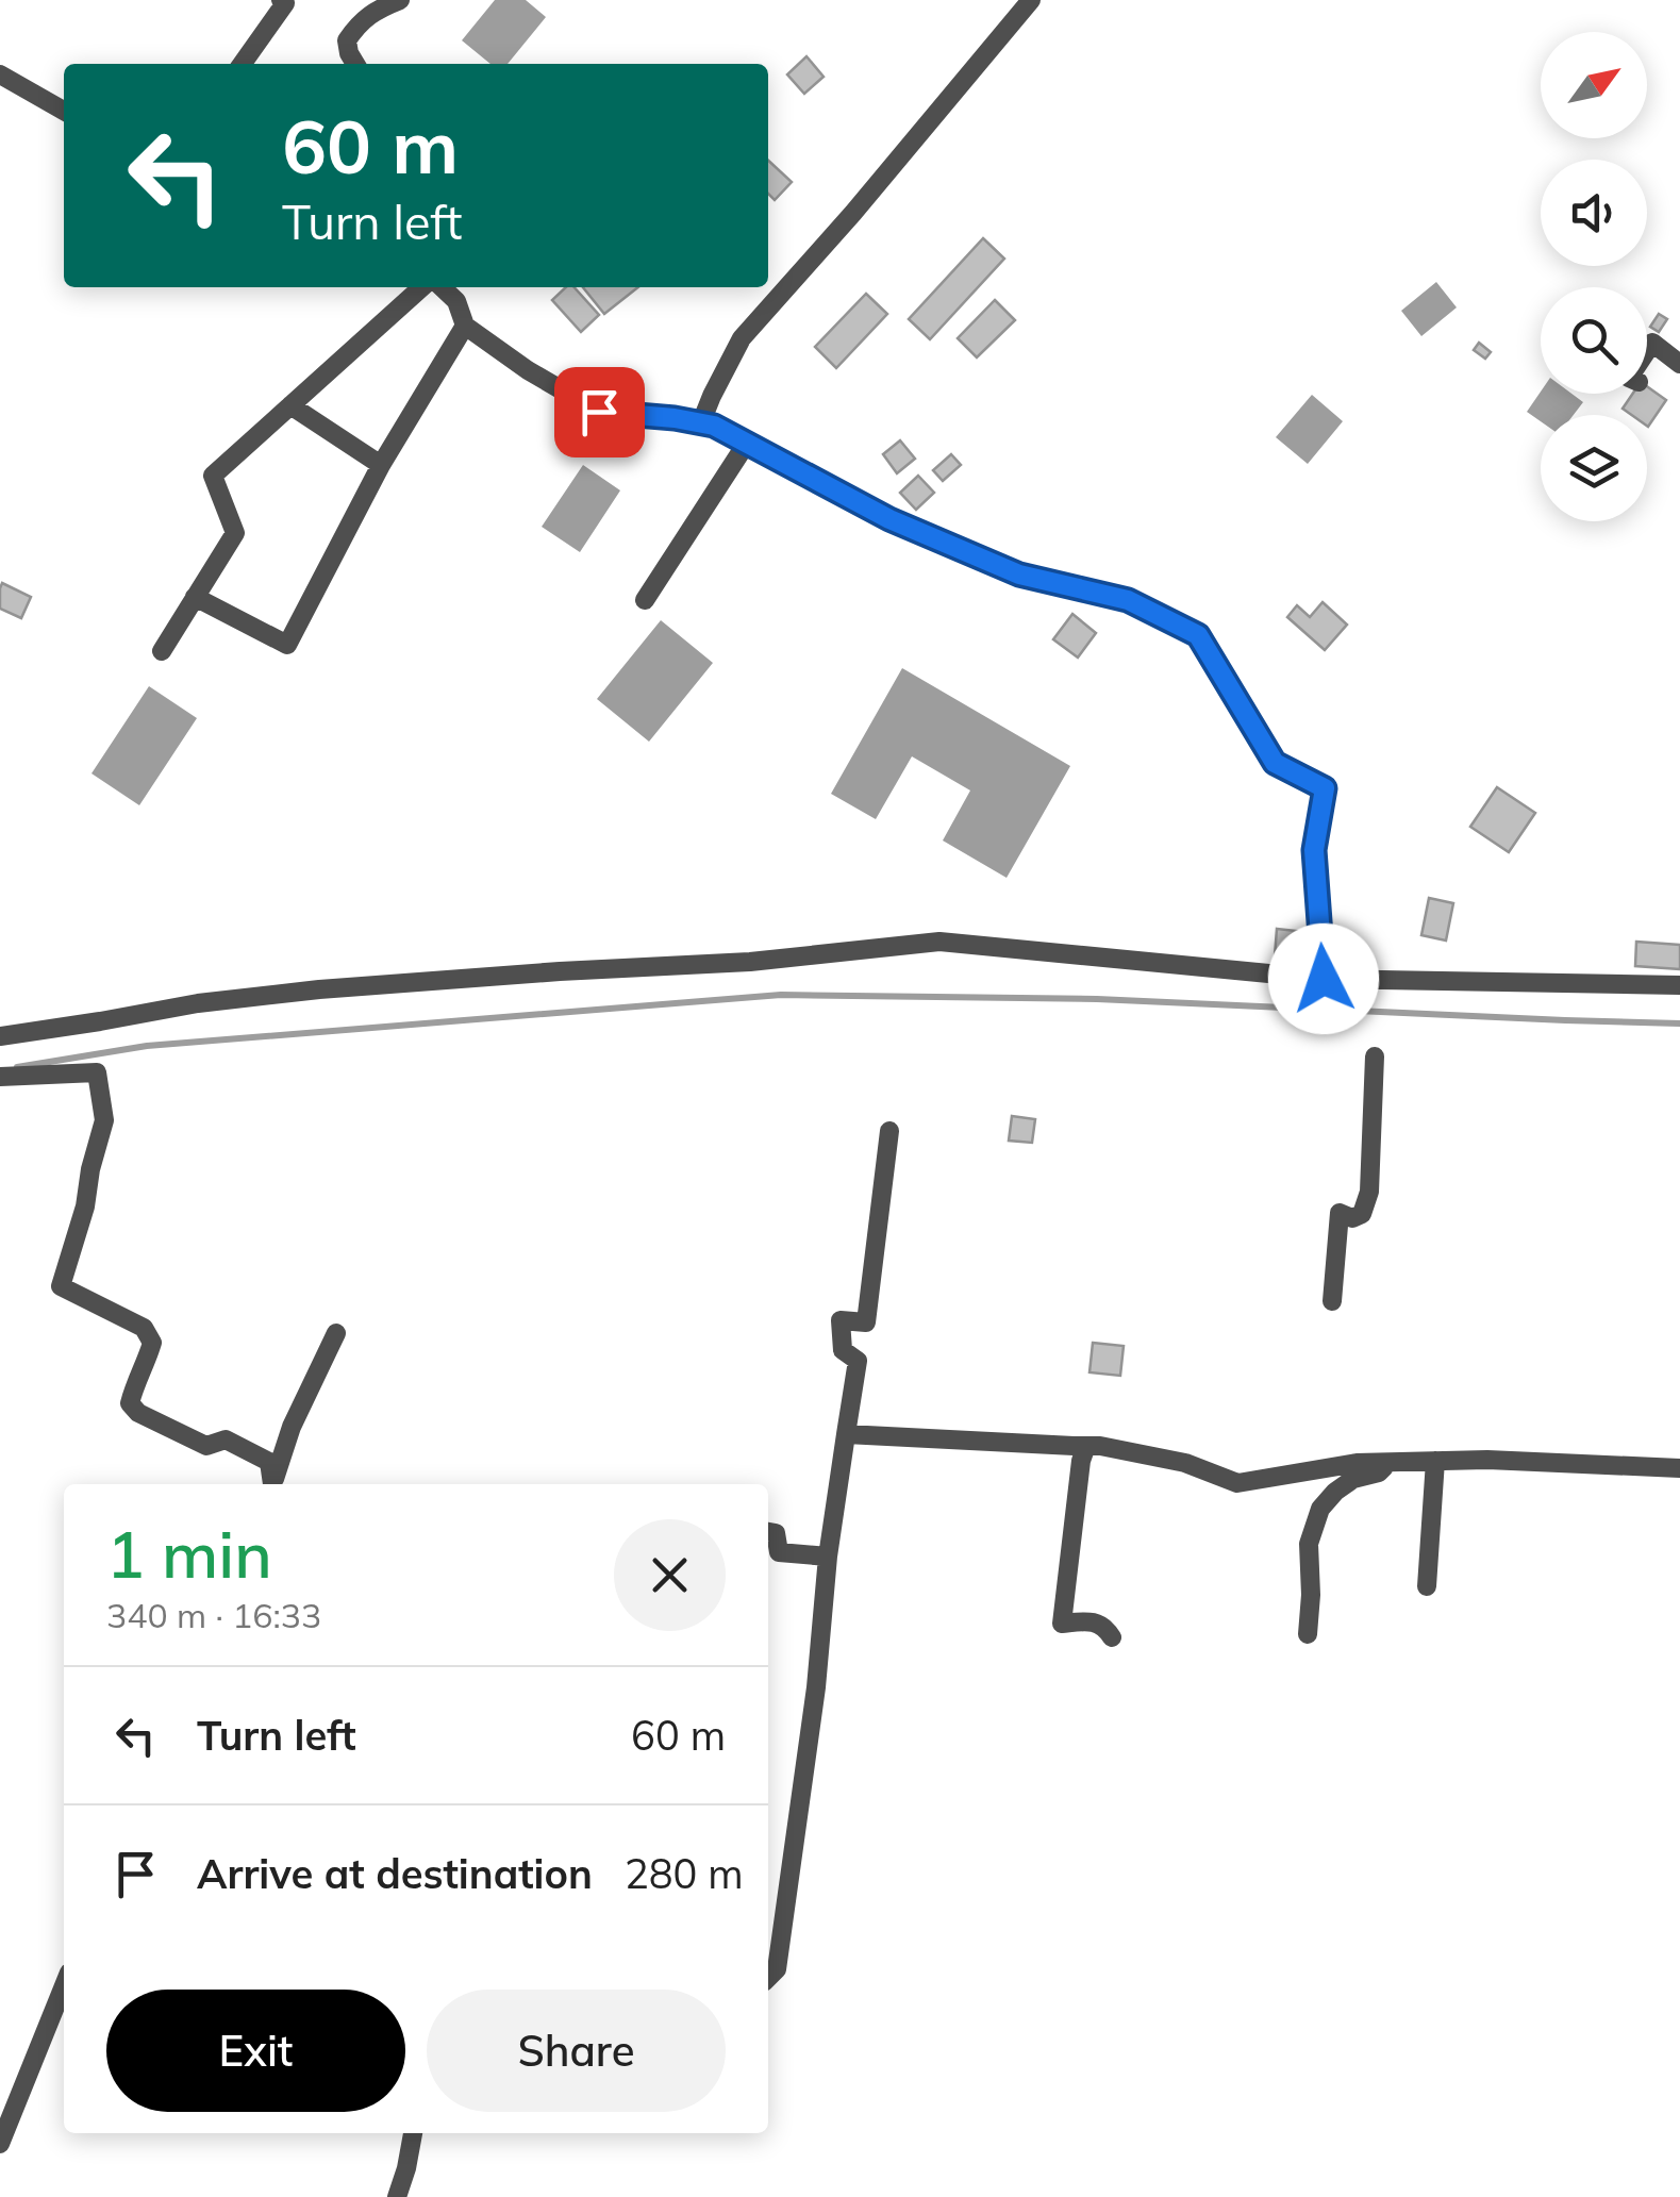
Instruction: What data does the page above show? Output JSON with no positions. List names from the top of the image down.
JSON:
{
  "north": "top right",
  "page": {
    "turn": ["60 m", "Turn left"],
    "heading": ["1 min", "340 m · 16:33"],
    "list": [
      {
        "name": "Turn left",
        "value": "60 m"
      },
      {
        "name": "Arrive at destination",
        "value": "280 m"
      }
    ],
    "buttons": ["Exit", "Share"]
  }
}
